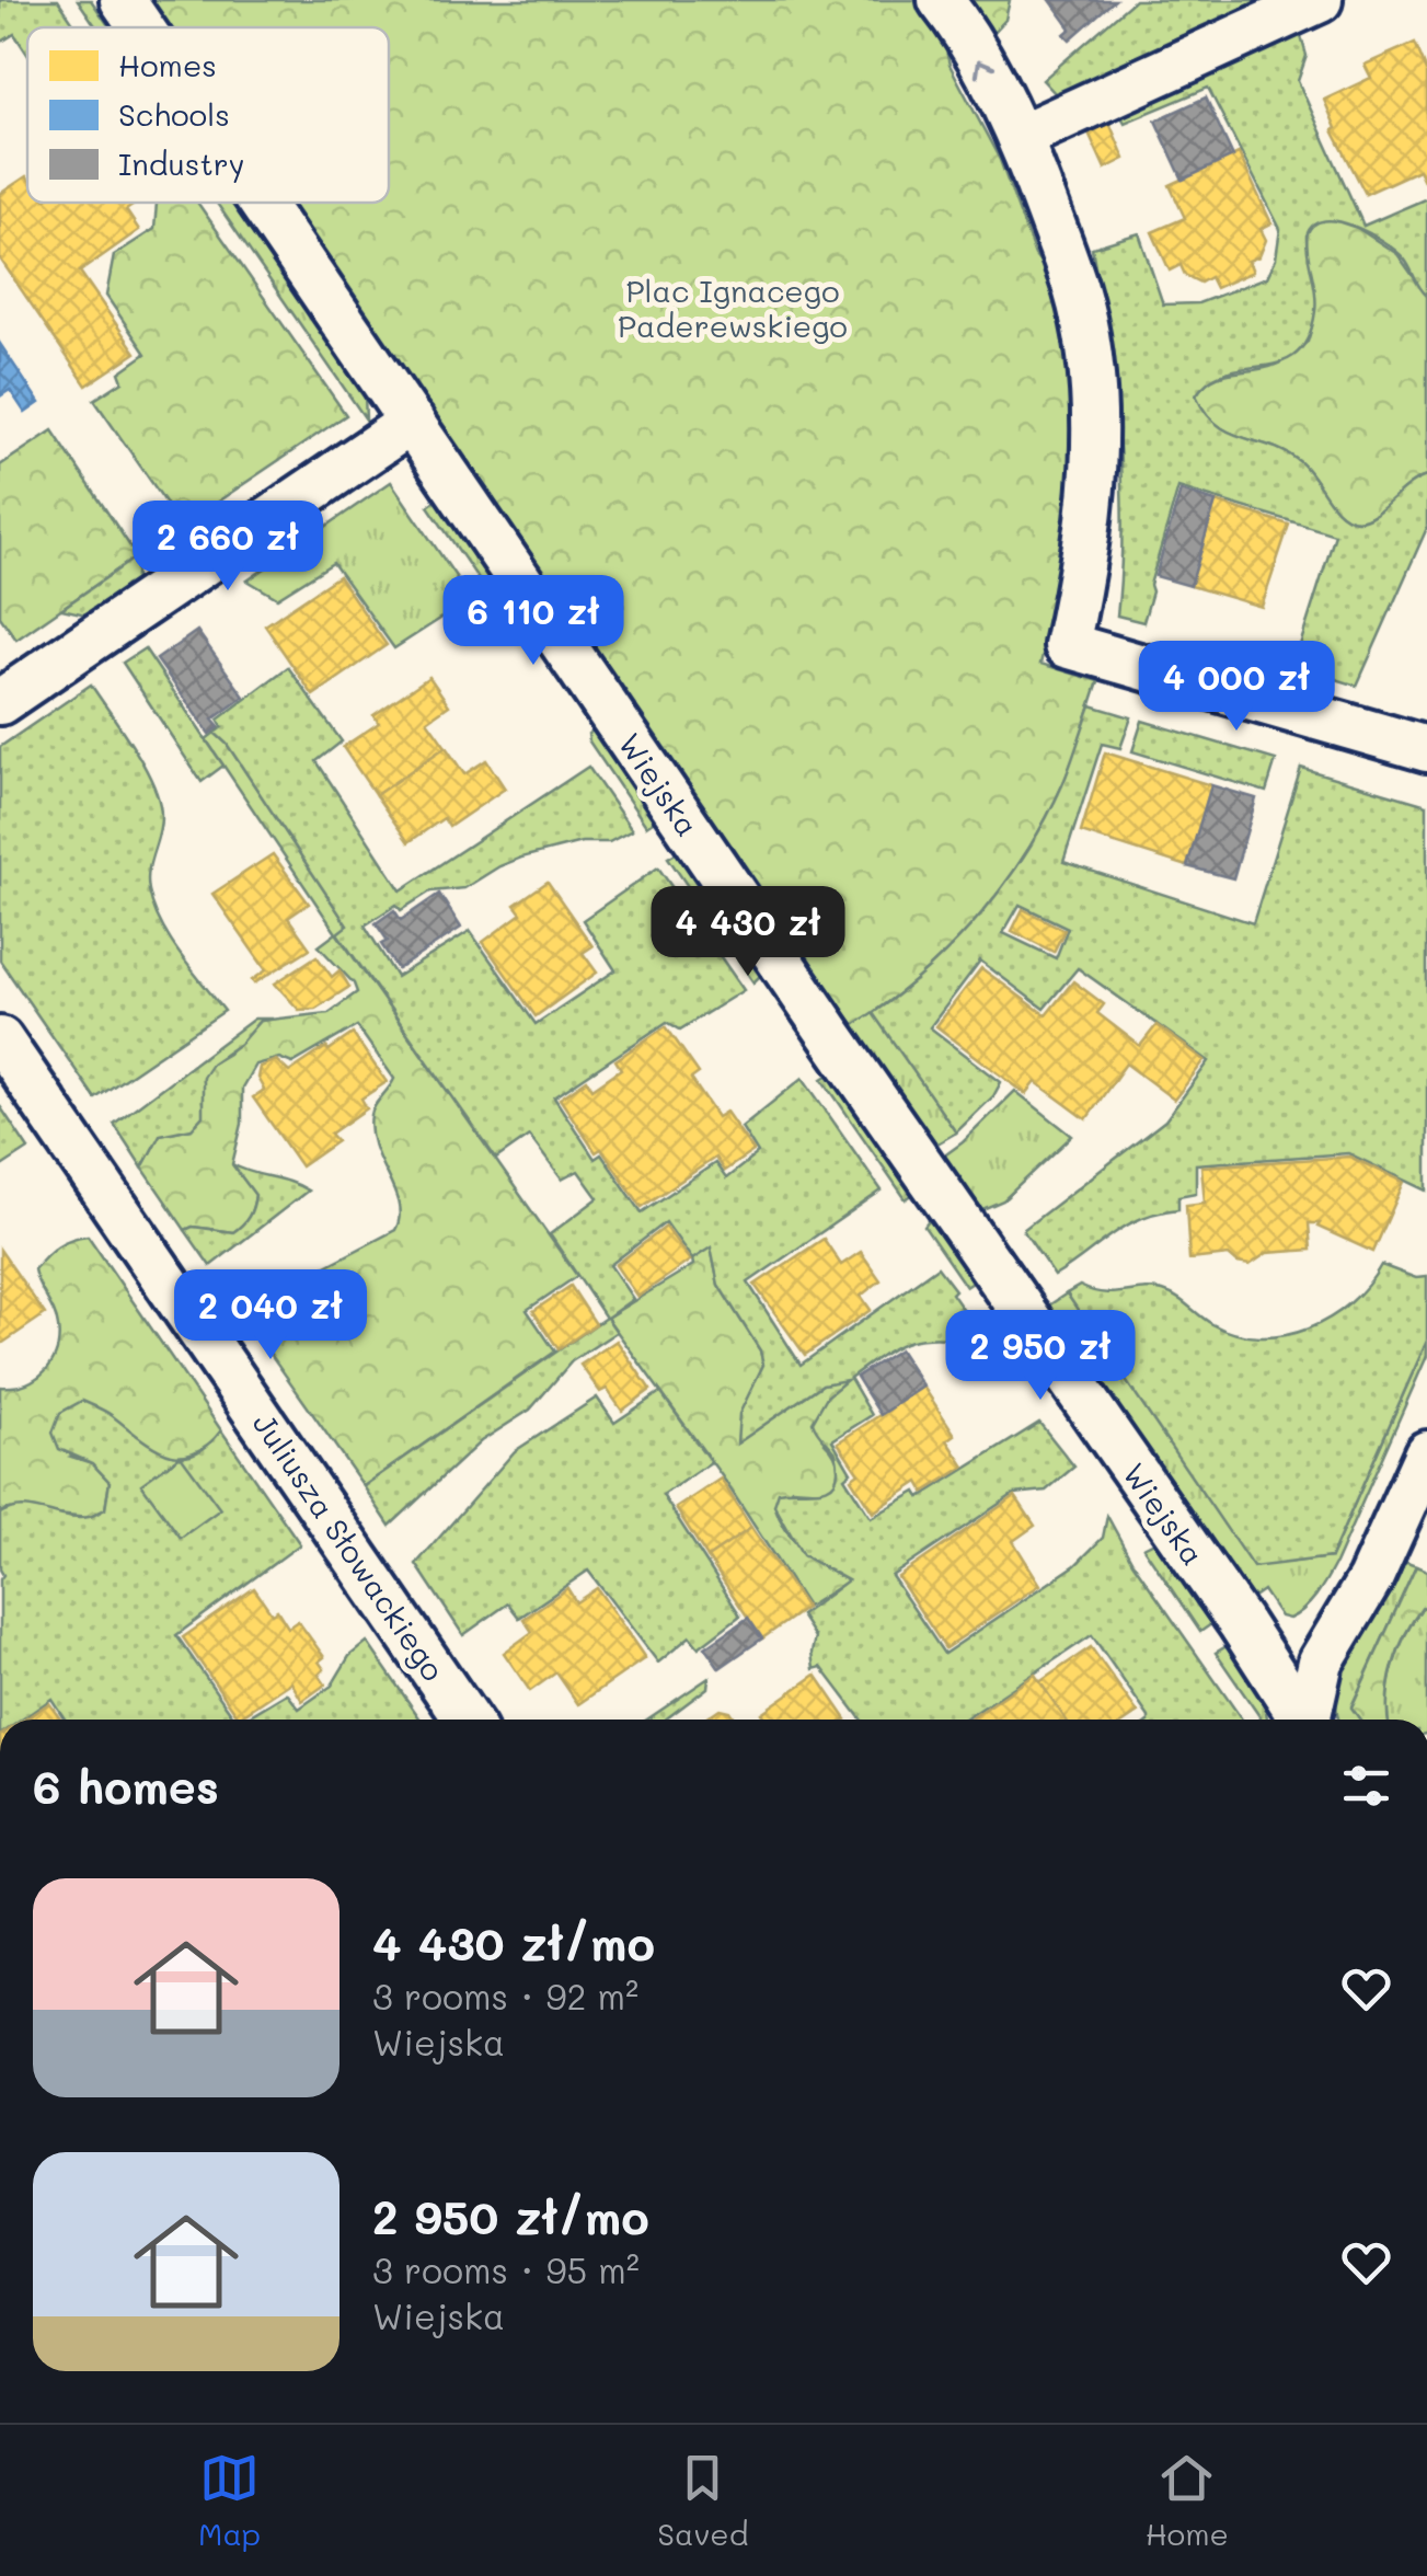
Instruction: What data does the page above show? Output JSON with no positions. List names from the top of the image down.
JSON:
{
  "streets": {
    "street": ["Wiejska", "Juliusza Słowackiego"]
  },
  "parks": ["Plac Ignacego Paderewskiego"],
  "legend": ["Homes", "Schools", "Industry"],
  "page": {
    "price": [
      "2 660 zł",
      "6 110 zł",
      "4 000 zł",
      "4 430 zł",
      "2 040 zł",
      "2 950 zł"
    ],
    "heading": "6 homes",
    "list": [
      {
        "name": "4 430 zł/mo",
        "note": "3 rooms · 92 m² · Wiejska"
      },
      {
        "name": "2 950 zł/mo",
        "note": "3 rooms · 95 m² · Wiejska"
      }
    ],
    "tabs": ["Map", "Saved", "Home"]
  }
}
